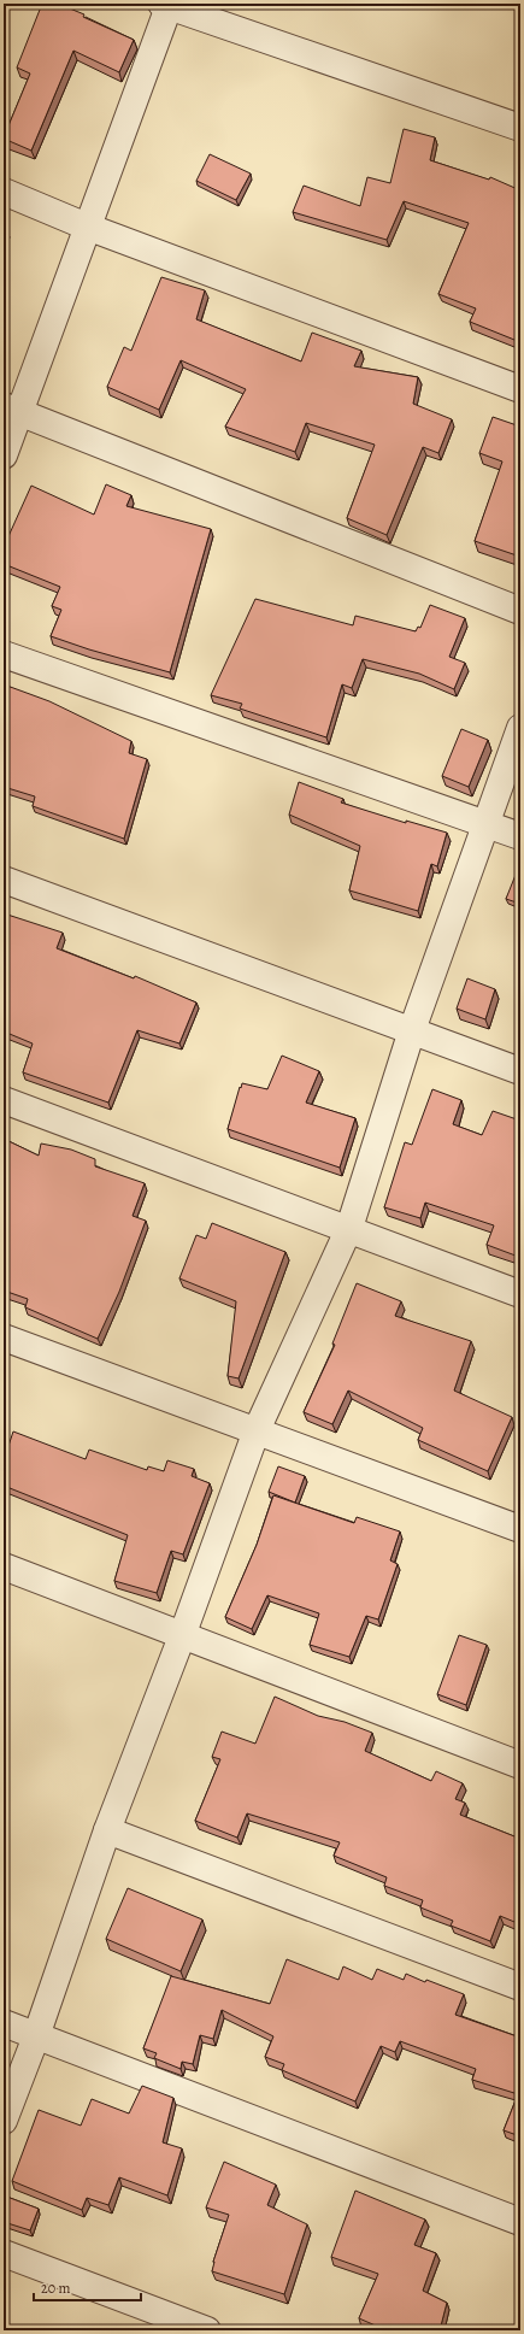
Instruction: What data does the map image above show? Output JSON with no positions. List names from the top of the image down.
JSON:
{
  "scale_bar": "20 m"
}
